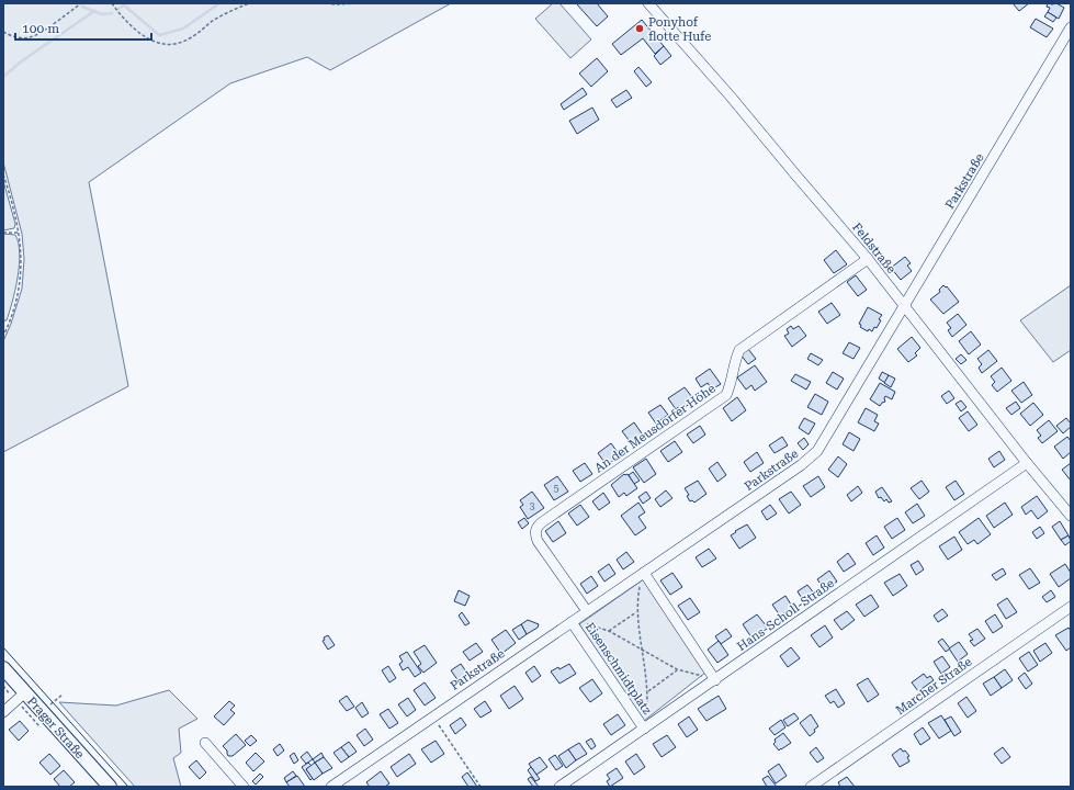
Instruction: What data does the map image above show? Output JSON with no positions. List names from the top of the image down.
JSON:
{
  "streets": {
    "main road": ["Prager Straße"],
    "street": [
      "Parkstraße",
      "Feldstraße",
      "An der Meusdorfer Höhe",
      "Hans-Scholl-Straße",
      "Eisenschmidtplatz",
      "Marcher Straße"
    ]
  },
  "crossings": [
    ["Parkstraße", "Feldstraße"],
    ["Parkstraße", "An der Meusdorfer Höhe"],
    ["Parkstraße", "Eisenschmidtplatz"],
    ["Feldstraße", "An der Meusdorfer Höhe"],
    ["Feldstraße", "Hans-Scholl-Straße"],
    ["Hans-Scholl-Straße", "Eisenschmidtplatz"]
  ],
  "places": ["Ponyhof flotte Hufe"],
  "house_numbers": ["5", "3"],
  "scale_bar": "100 m"
}
